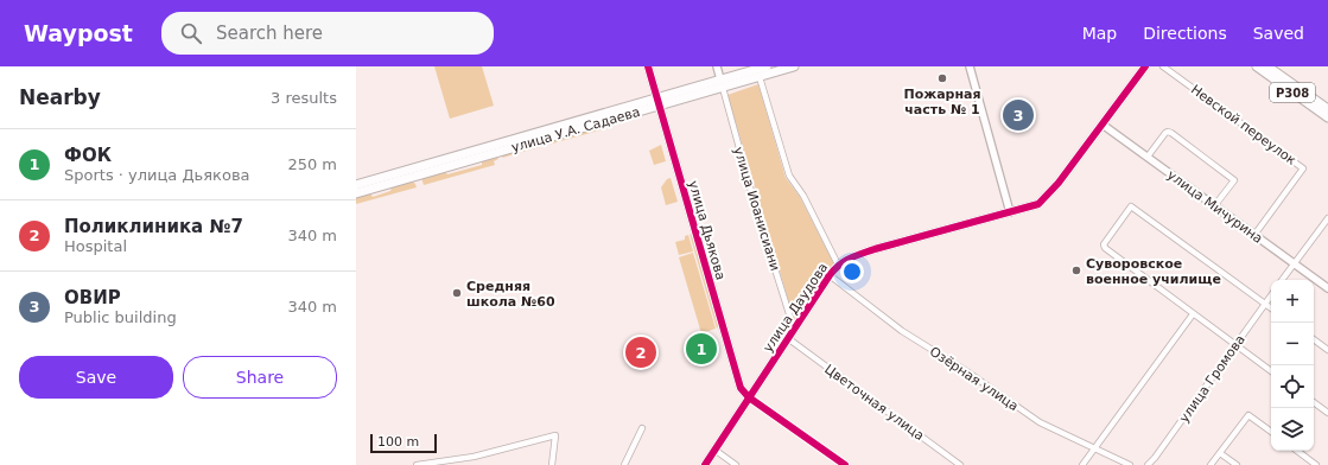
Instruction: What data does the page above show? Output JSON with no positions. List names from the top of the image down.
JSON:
{
  "streets": {
    "main road": ["P308", "улица У.А. Садаева"],
    "street": [
      "Невской переулок",
      "улица Мичурина",
      "улица Иоанисиани",
      "улица Дьякова",
      "улица Даудова",
      "Озёрная улица",
      "улица Громова",
      "Цветочная улица"
    ]
  },
  "crossings": [
    ["Невской переулок", "улица Мичурина"],
    ["улица У.А. Садаева", "улица Иоанисиани"],
    ["улица У.А. Садаева", "улица Дьякова"],
    ["улица Мичурина", "улица Даудова"],
    ["улица Иоанисиани", "улица Даудова"],
    ["улица Дьякова", "улица Даудова"],
    ["улица Даудова", "Озёрная улица"],
    ["улица Даудова", "Цветочная улица"]
  ],
  "places": ["Пожарная часть № 1", "Суворовское военное училище", "Средняя школа №60"],
  "scale_bar": "100 m",
  "page": {
    "header": "Waypost",
    "search": "Search here",
    "nav": ["Map", "Directions", "Saved"],
    "heading": ["Nearby", "3 results"],
    "pins": ["3", "1", "2"],
    "list": [
      {
        "mark": "1",
        "name": "ФОК",
        "note": "Sports · улица Дьякова",
        "value": "250 m"
      },
      {
        "mark": "2",
        "name": "Поликлиника №7",
        "note": "Hospital",
        "value": "340 m"
      },
      {
        "mark": "3",
        "name": "ОВИР",
        "note": "Public building",
        "value": "340 m"
      }
    ],
    "map_buttons": ["+", "−"],
    "buttons": ["Save", "Share"],
    "scale": "100 m"
  }
}
